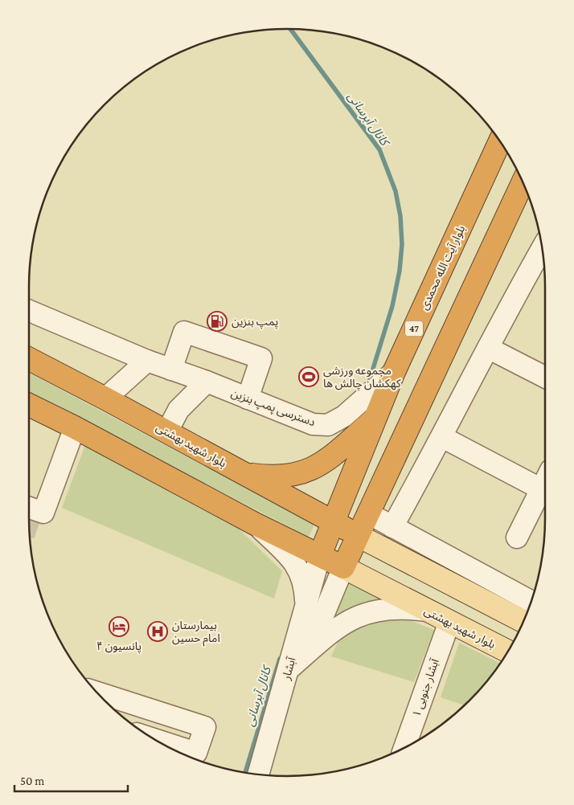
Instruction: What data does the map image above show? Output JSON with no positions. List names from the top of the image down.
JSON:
{
  "streets": {
    "highway": ["بلوار آیت الله محمدی", "47", "بلوار شهید بهشتی"],
    "street": ["دسترسی پمپ بنزین", "آبشار", "آبشار جنوبی ۱"]
  },
  "crossings": [
    ["بلوار آیت الله محمدی", "دسترسی پمپ بنزین"],
    ["بلوار آیت الله محمدی", "بلوار شهید بهشتی"],
    ["بلوار آیت الله محمدی", "آبشار"],
    ["بلوار شهید بهشتی", "آبشار"],
    ["بلوار شهید بهشتی", "آبشار جنوبی ۱"]
  ],
  "water": ["کانال آبرسانی"],
  "places": {
    "fuel station": ["پمپ بنزین"],
    "sports": ["مجموعه ورزشی کهکشان چالش ها"],
    "hotel": ["پانسیون ۴"],
    "hospital": ["بیمارستان امام حسین"]
  },
  "scale_bar": "50 m"
}
